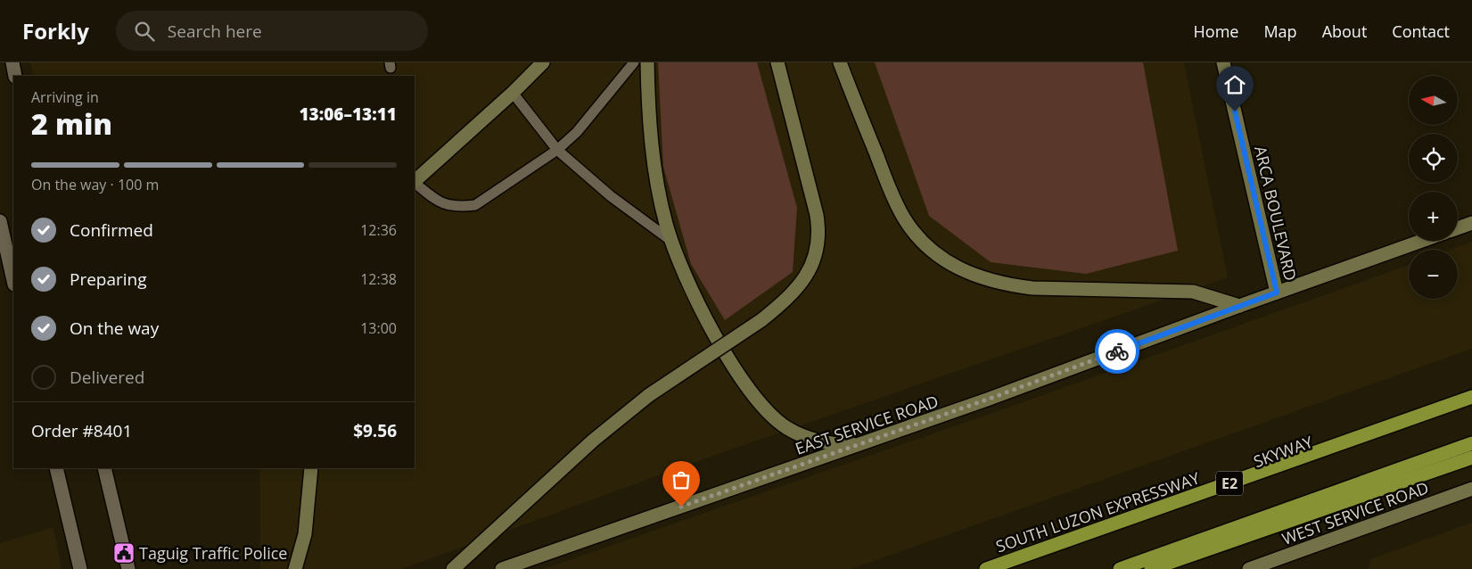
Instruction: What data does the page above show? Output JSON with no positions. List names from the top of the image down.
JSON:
{
  "streets": {
    "highway": ["SKYWAY", "E2", "SOUTH LUZON EXPRESSWAY"],
    "main road": ["ARCA BOULEVARD", "EAST SERVICE ROAD", "WEST SERVICE ROAD"]
  },
  "crossings": [
    ["ARCA BOULEVARD", "EAST SERVICE ROAD"]
  ],
  "places": {
    "public building": ["Taguig Traffic Police"]
  },
  "north": "left",
  "page": {
    "header": "Forkly",
    "search": "Search here",
    "nav": [
      "Home",
      "Map",
      "About",
      "Contact"
    ],
    "map_buttons": ["+", "−"],
    "heading": ["2 min", "Arriving in", "13:06–13:11"],
    "panel": ["Order #8401", "$9.56"],
    "bar": "On the way · 100 m",
    "list": [
      ["Confirmed", "12:36"],
      ["Preparing", "12:38"],
      ["On the way", "13:00"],
      "Delivered"
    ]
  }
}
